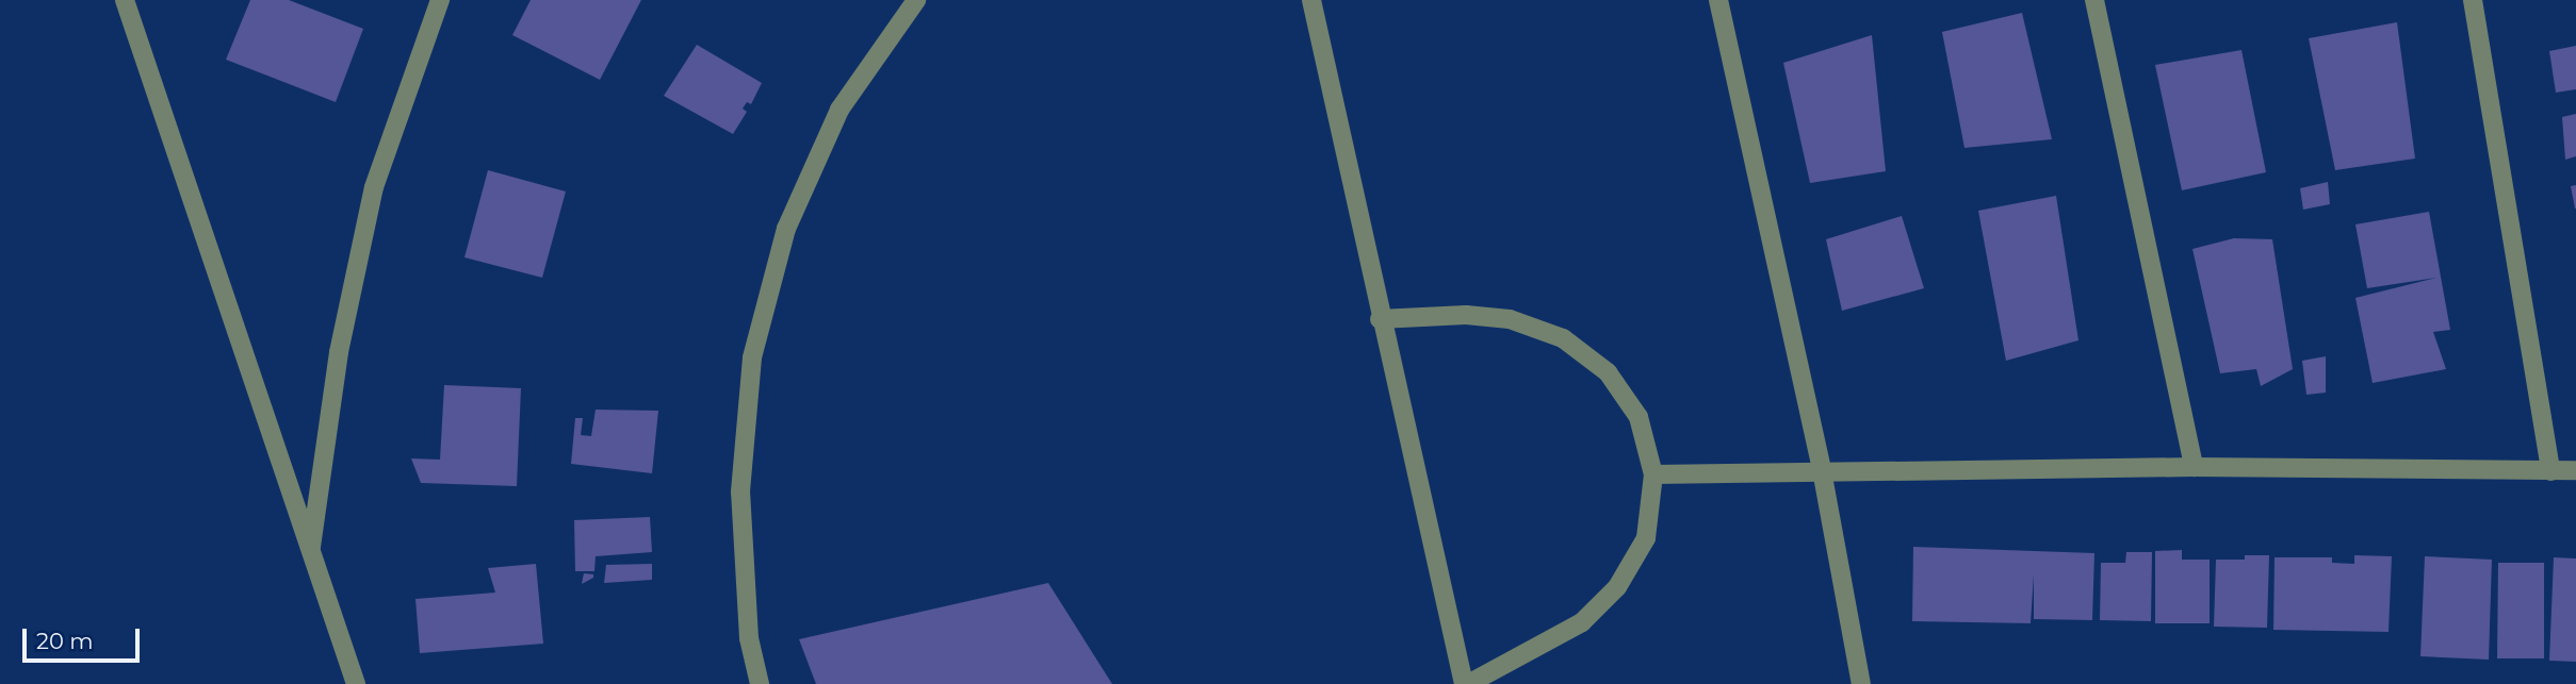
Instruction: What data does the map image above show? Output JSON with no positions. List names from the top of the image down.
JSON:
{
  "scale_bar": "20 m"
}
